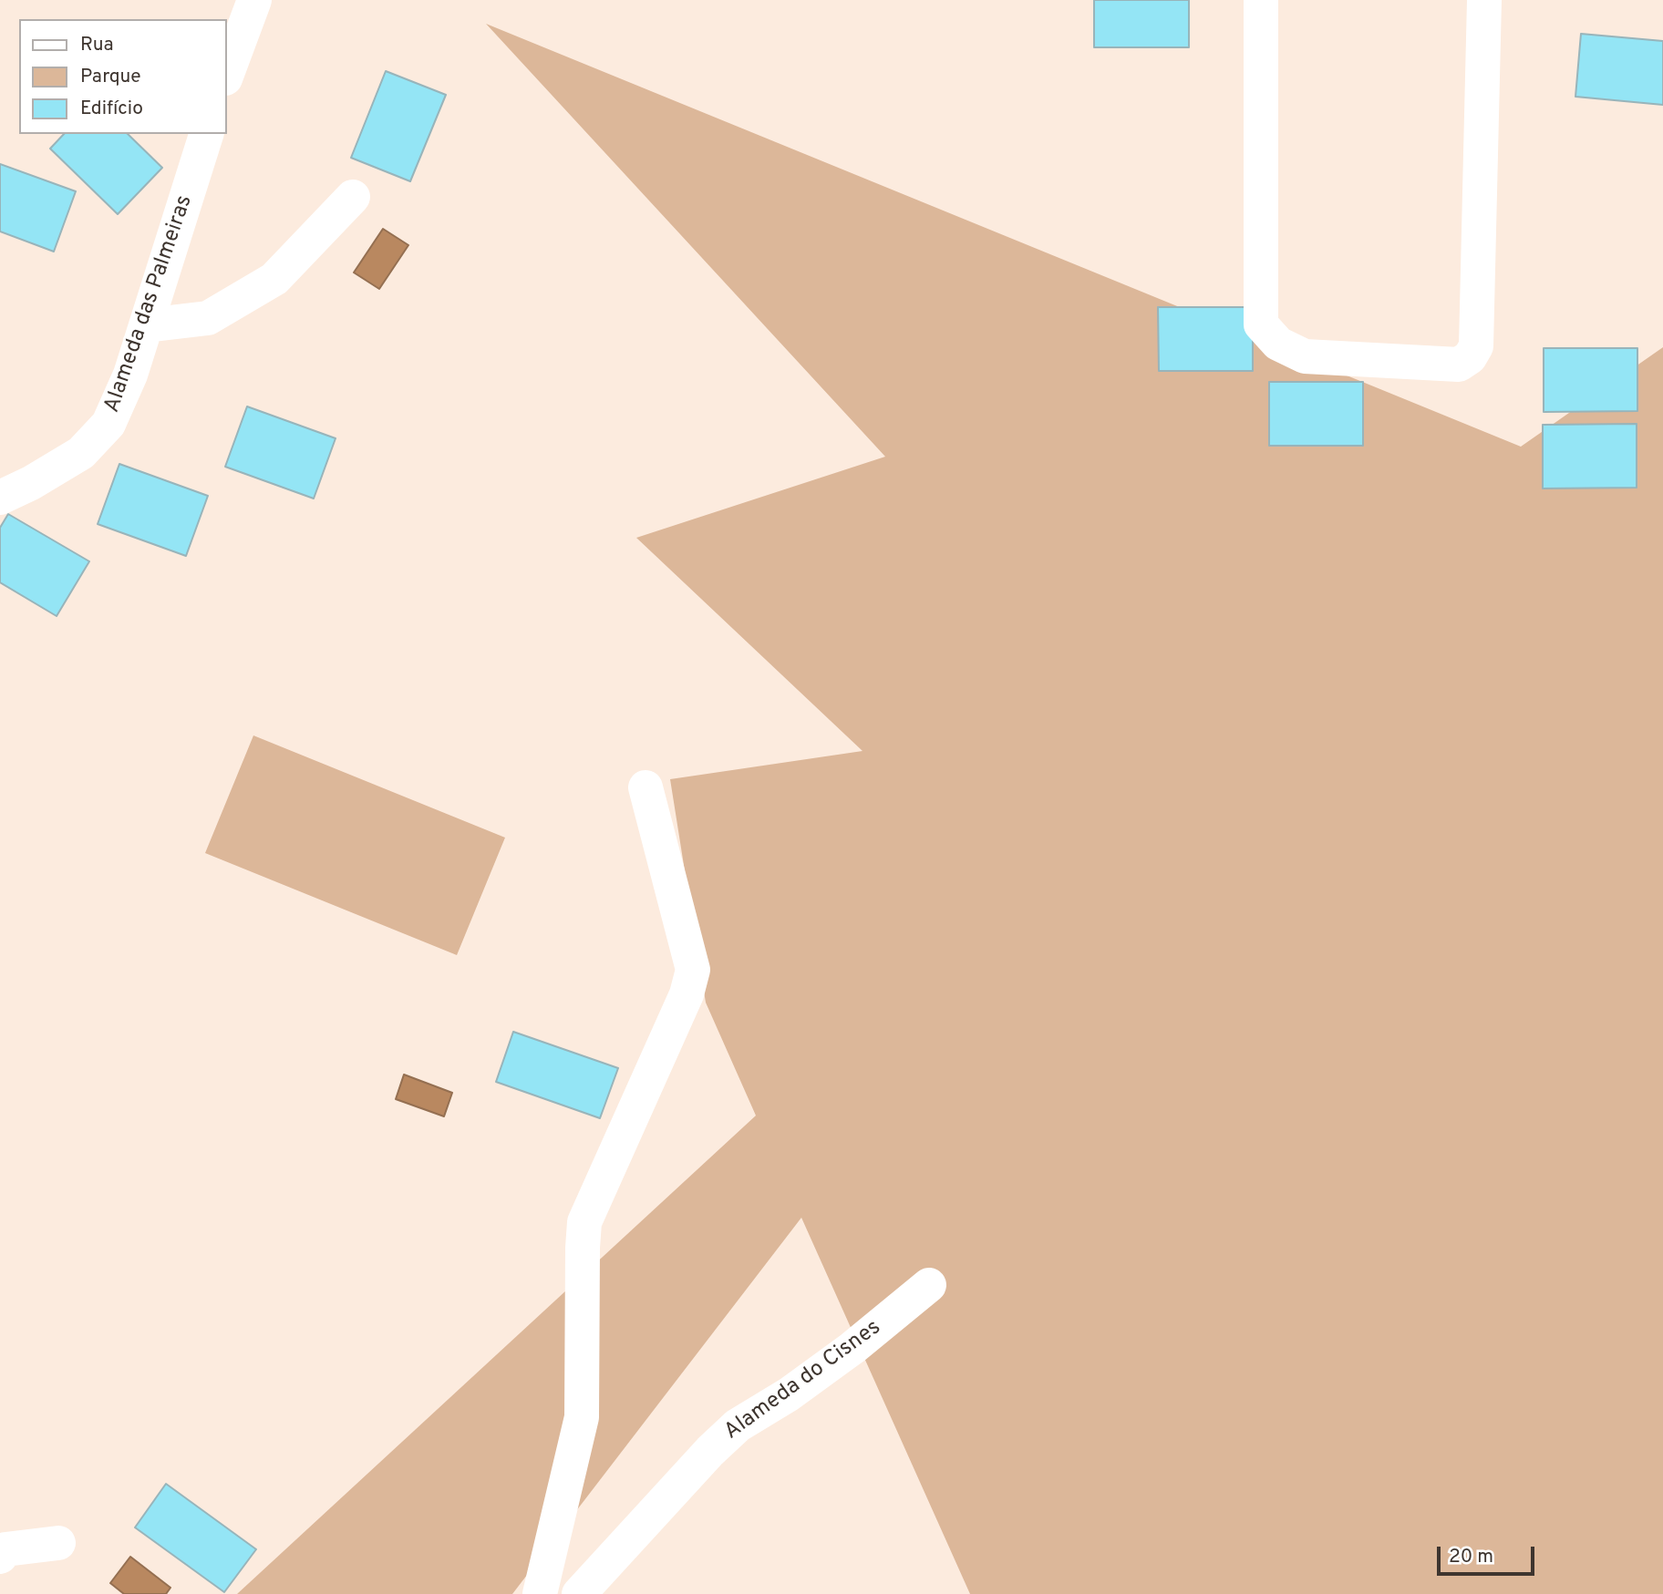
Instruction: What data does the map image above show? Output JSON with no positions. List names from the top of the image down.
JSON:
{
  "streets": {
    "street": ["Alameda das Palmeiras", "Alameda do Cisnes"]
  },
  "legend": ["Rua", "Parque", "Edifício"],
  "scale_bar": "20 m"
}
